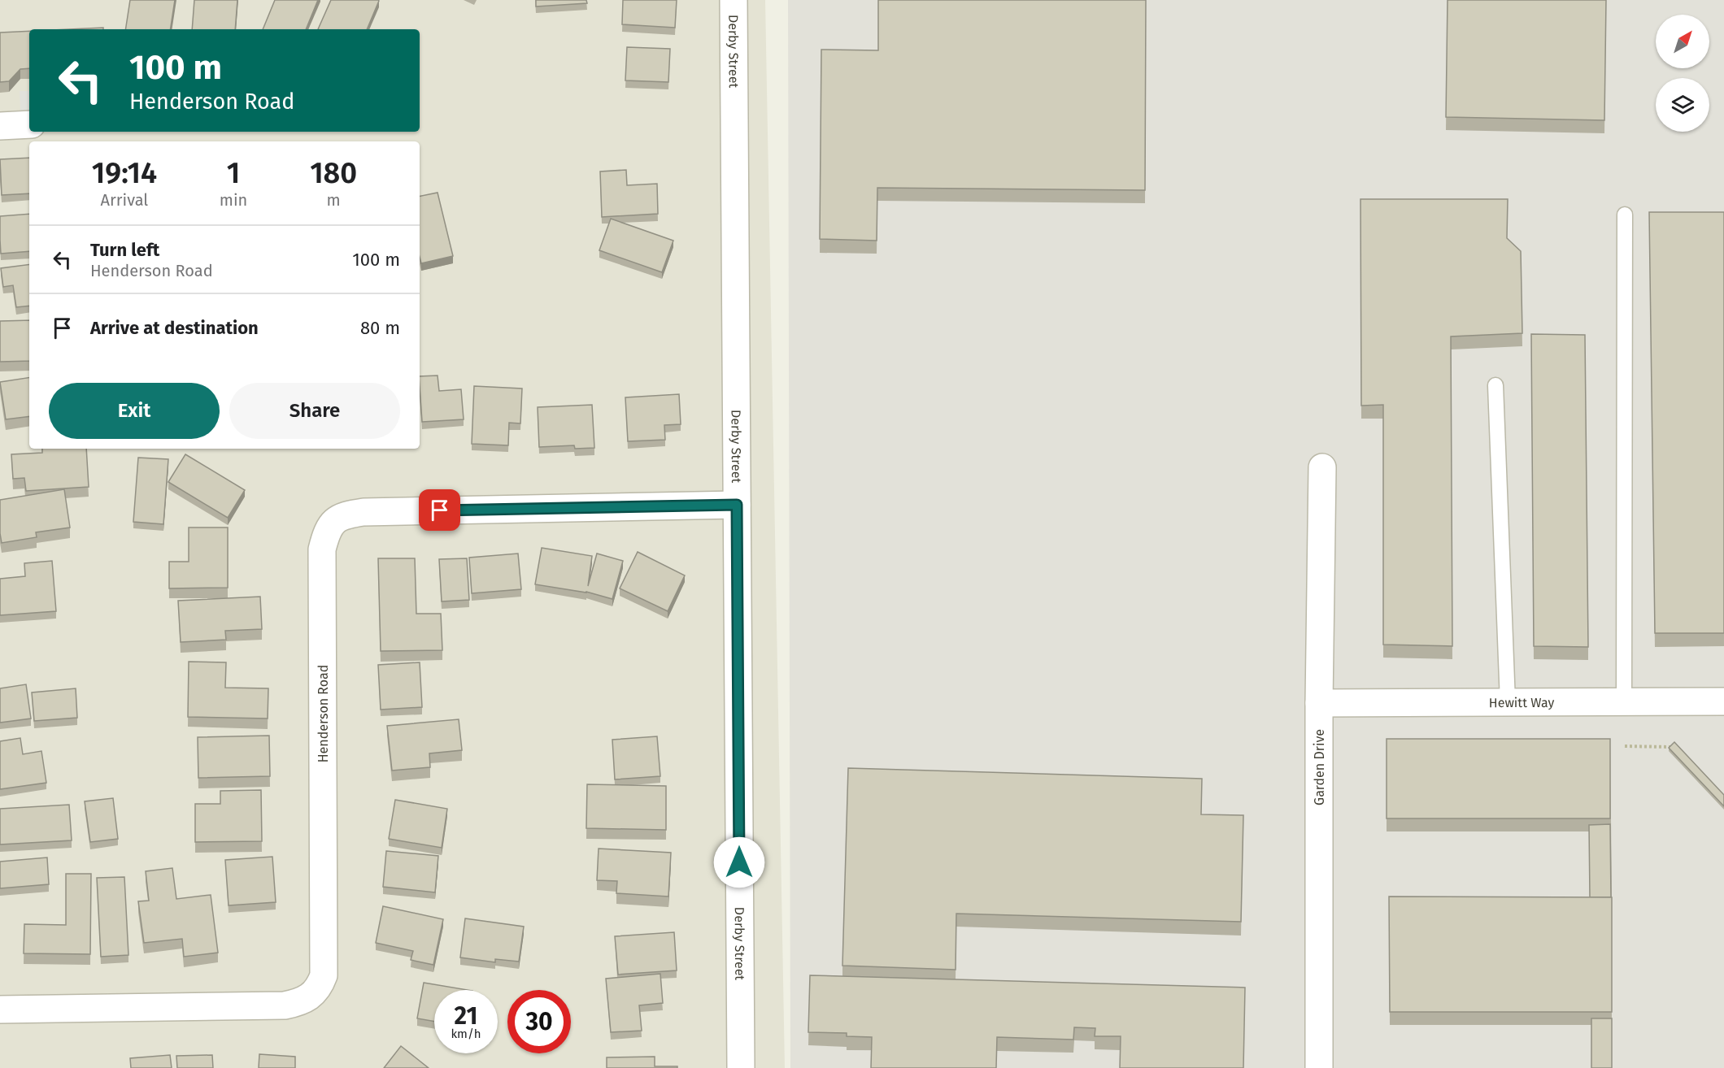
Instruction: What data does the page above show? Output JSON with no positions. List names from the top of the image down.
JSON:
{
  "streets": {
    "street": [
      "Derby Street",
      "Hewitt Way",
      "Henderson Road",
      "Garden Drive"
    ]
  },
  "crossings": [
    ["Derby Street", "Henderson Road"],
    ["Hewitt Way", "Garden Drive"]
  ],
  "north": "top right",
  "page": {
    "turn": ["100 m", "Henderson Road"],
    "eta": [
      "19:14",
      "Arrival",
      "1",
      "min",
      "180",
      "m"
    ],
    "list": [
      {
        "name": "Turn left",
        "note": "Henderson Road",
        "value": "100 m"
      },
      {
        "name": "Arrive at destination",
        "value": "80 m"
      }
    ],
    "buttons": ["Exit", "Share"],
    "speed": "21 km/h",
    "limit": "30"
  }
}
